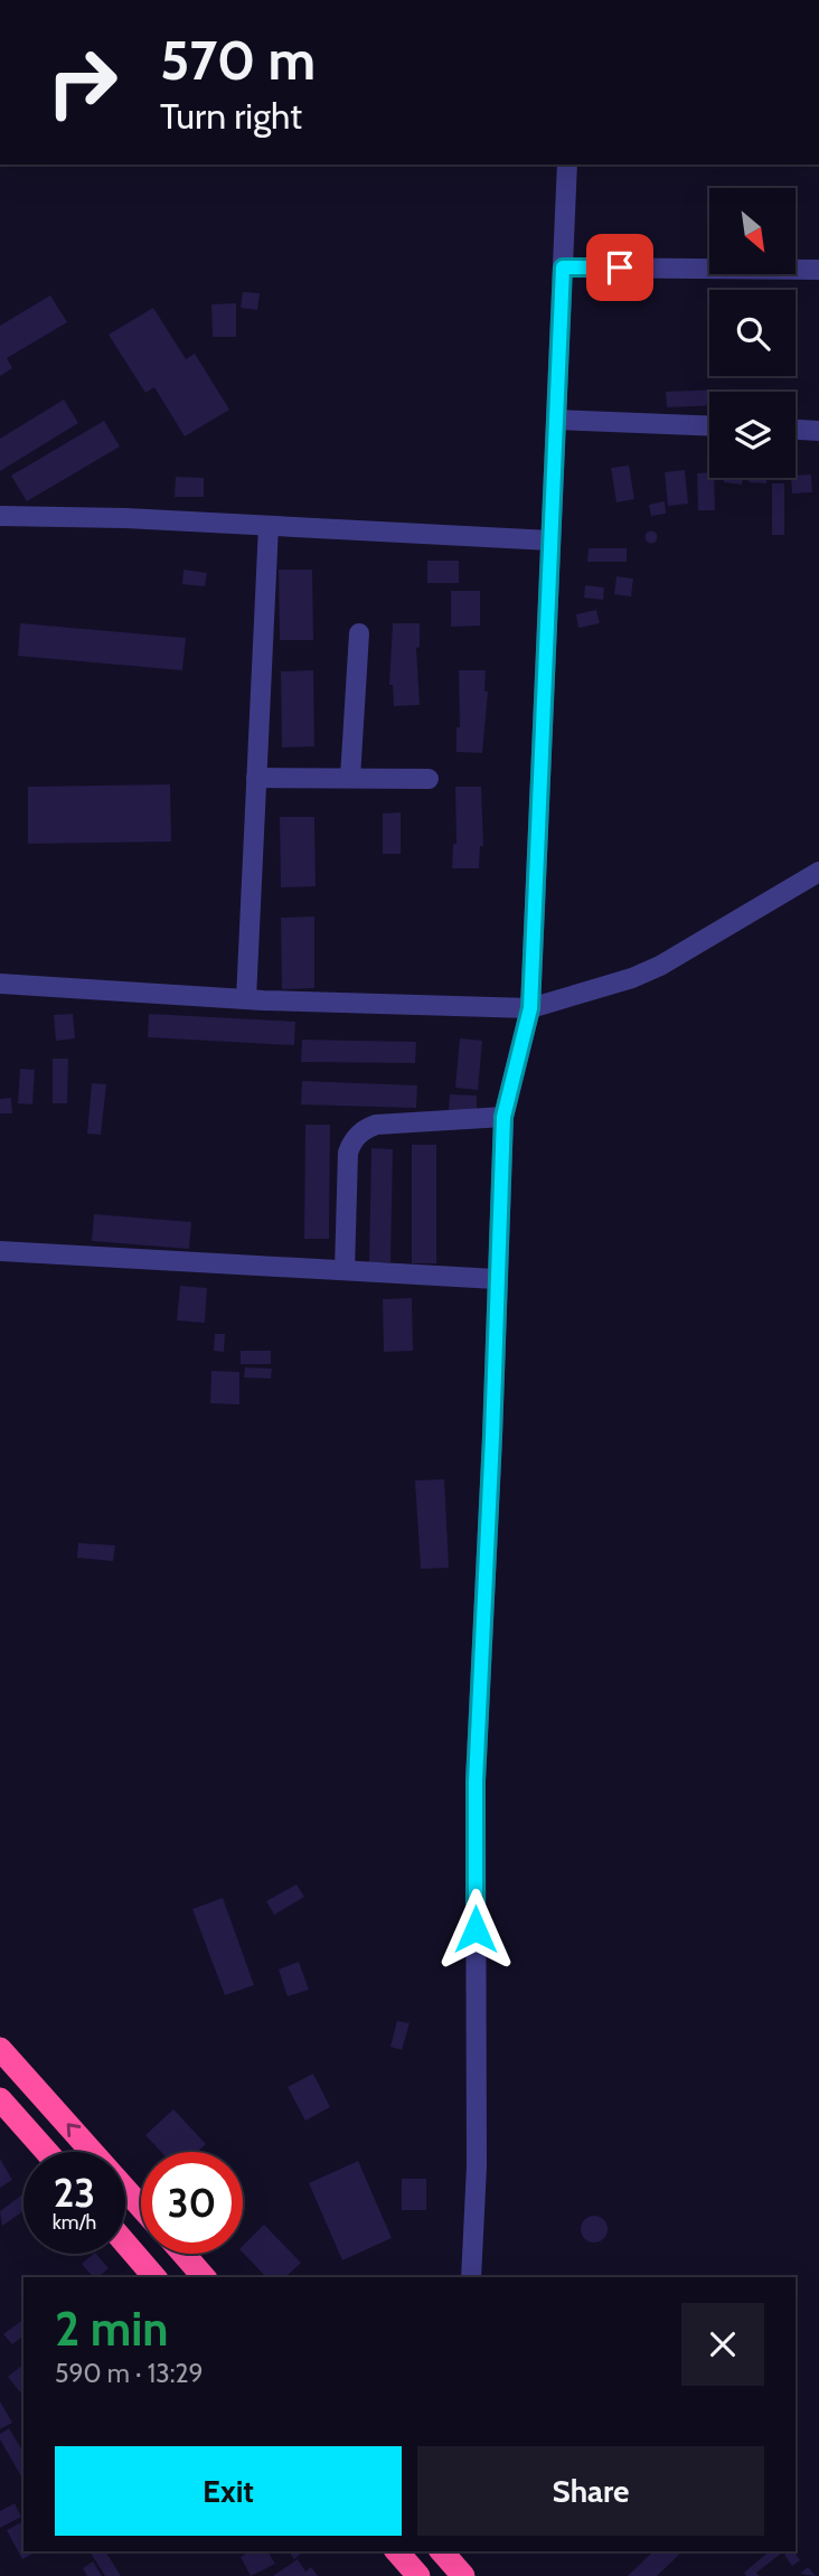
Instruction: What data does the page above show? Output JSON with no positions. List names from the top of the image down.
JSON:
{
  "north": "bottom right",
  "page": {
    "turn": ["570 m", "Turn right"],
    "speed": "23 km/h",
    "limit": "30",
    "heading": ["2 min", "590 m · 13:29"],
    "buttons": ["Exit", "Share"]
  }
}
